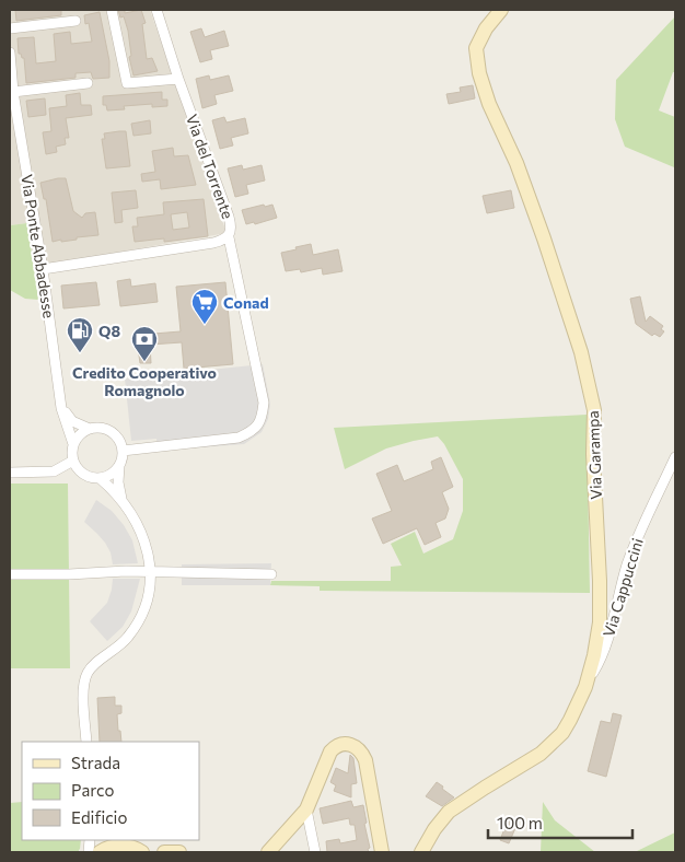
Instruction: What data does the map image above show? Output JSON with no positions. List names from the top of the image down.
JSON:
{
  "streets": {
    "street": [
      "Via del Torrente",
      "Via Ponte Abbadesse",
      "Via Garampa",
      "Via Cappuccini"
    ]
  },
  "crossings": [
    ["Via del Torrente", "Via Ponte Abbadesse"],
    ["Via Garampa", "Via Cappuccini"]
  ],
  "places": {
    "supermarket": ["Conad"],
    "fuel station": ["Q8"],
    "bank": ["Credito Cooperativo Romagnolo"]
  },
  "legend": ["Strada", "Parco", "Edificio"],
  "scale_bar": "100 m"
}
